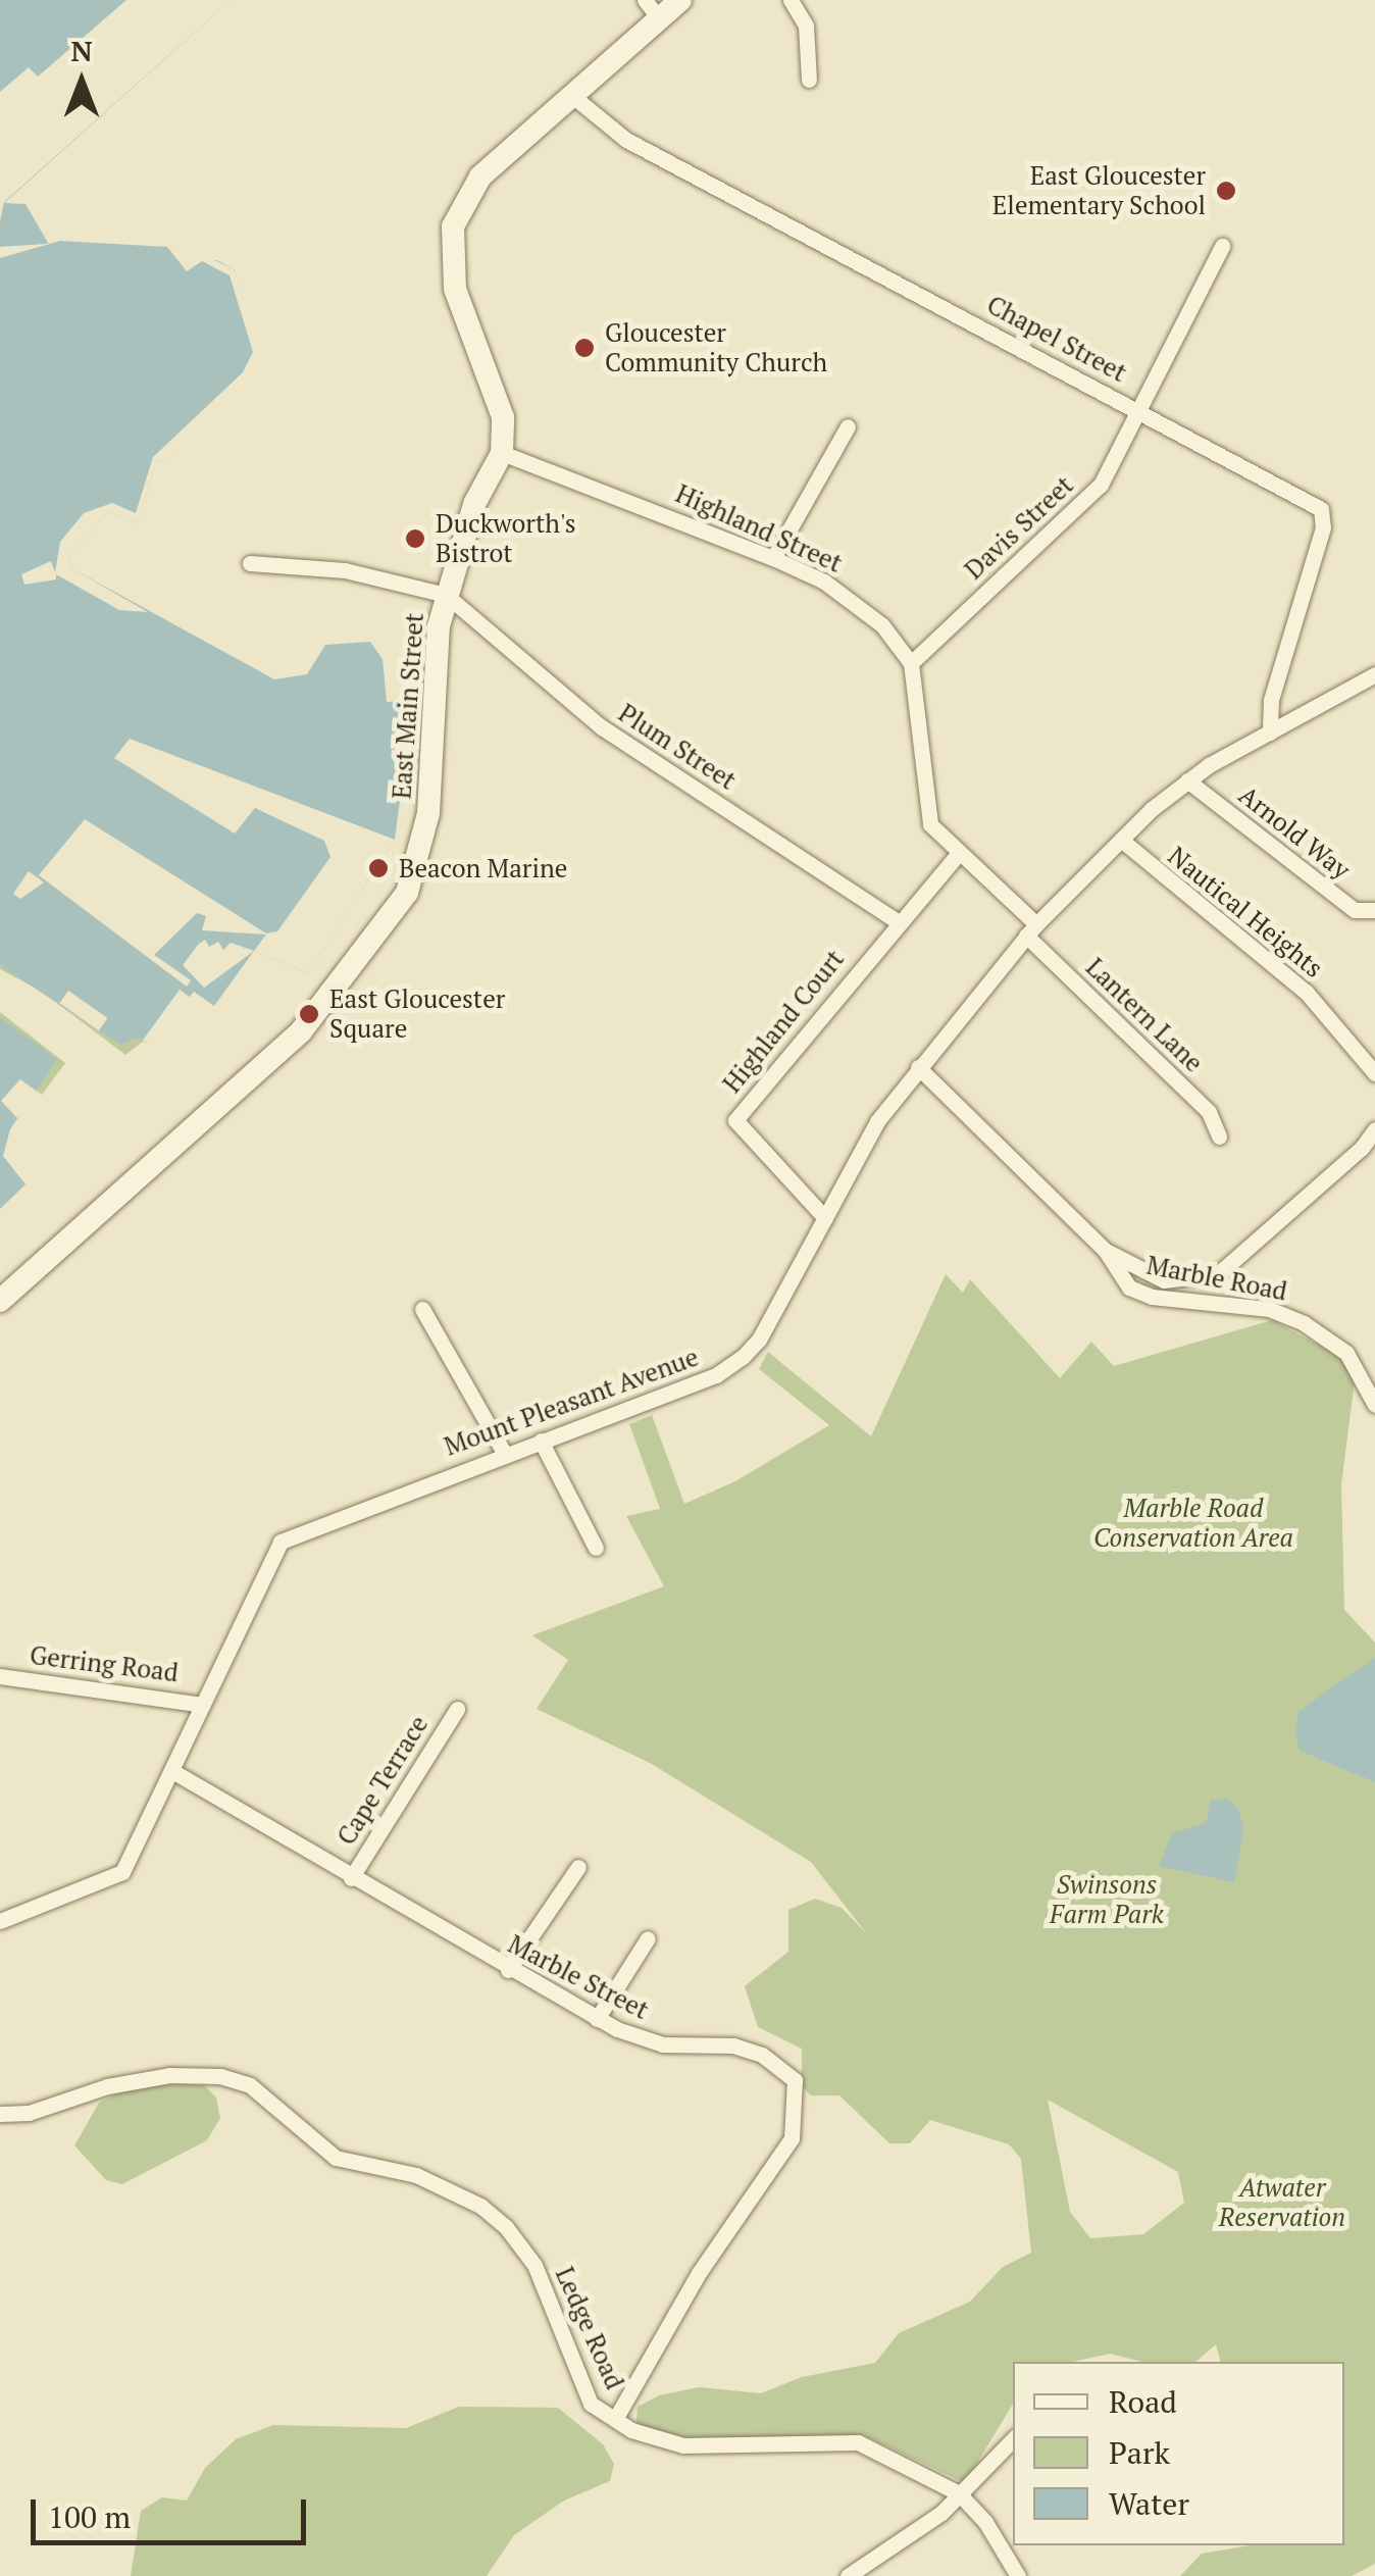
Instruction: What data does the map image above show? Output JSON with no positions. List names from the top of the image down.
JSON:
{
  "streets": {
    "main road": ["East Main Street"],
    "street": [
      "Chapel Street",
      "Davis Street",
      "Highland Street",
      "Plum Street",
      "Arnold Way",
      "Nautical Heights",
      "Lantern Lane",
      "Highland Court",
      "Marble Road",
      "Mount Pleasant Avenue",
      "Gerring Road",
      "Cape Terrace",
      "Marble Street",
      "Ledge Road"
    ]
  },
  "crossings": [
    ["Chapel Street", "Davis Street"],
    ["Chapel Street", "Mount Pleasant Avenue"],
    ["Davis Street", "Highland Street"],
    ["Highland Street", "East Main Street"],
    ["East Main Street", "Plum Street"],
    ["Plum Street", "Highland Court"],
    ["Arnold Way", "Mount Pleasant Avenue"],
    ["Nautical Heights", "Mount Pleasant Avenue"],
    ["Lantern Lane", "Mount Pleasant Avenue"],
    ["Highland Court", "Mount Pleasant Avenue"],
    ["Marble Road", "Mount Pleasant Avenue"],
    ["Mount Pleasant Avenue", "Gerring Road"],
    ["Mount Pleasant Avenue", "Marble Street"],
    ["Cape Terrace", "Marble Street"],
    ["Marble Street", "Ledge Road"]
  ],
  "parks": ["Marble Road Conservation Area", "Swinsons Farm Park", "Atwater Reservation"],
  "places": [
    "East Gloucester Elementary School",
    "Gloucester Community Church",
    "Duckworth's Bistrot",
    "Beacon Marine",
    "East Gloucester Square"
  ],
  "legend": ["Road", "Park", "Water"],
  "scale_bar": "100 m",
  "north": "top"
}
